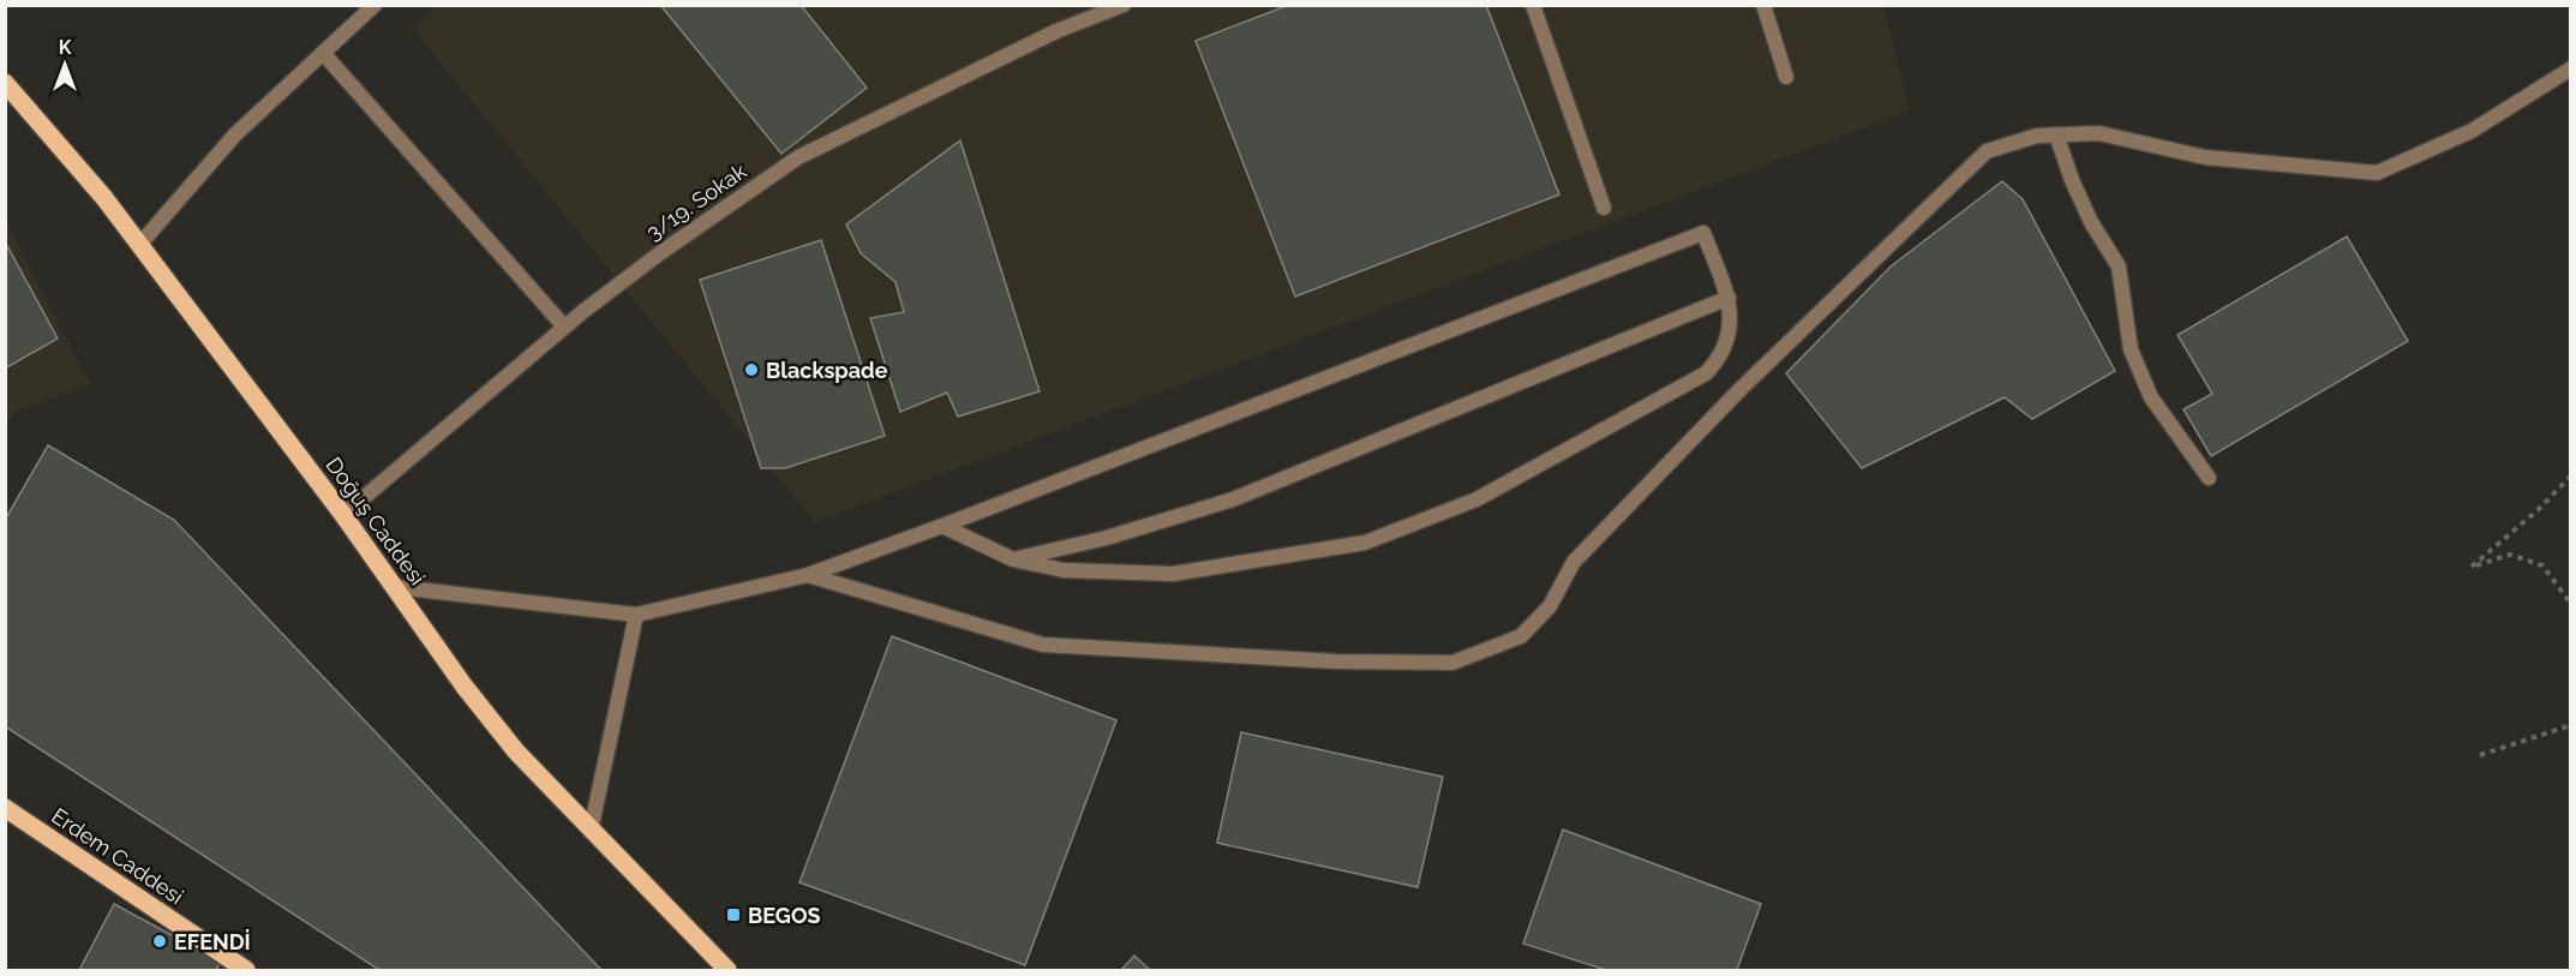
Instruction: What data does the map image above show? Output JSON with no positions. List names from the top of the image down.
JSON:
{
  "streets": {
    "main road": ["Doğuş Caddesi", "Erdem Caddesi"],
    "street": ["3/19. Sokak"]
  },
  "crossings": [
    ["3/19. Sokak", "Doğuş Caddesi"]
  ],
  "places": {
    "other": ["Blackspade", "EFENDİ"],
    "transit": ["BEGOS"]
  },
  "north": "top"
}
